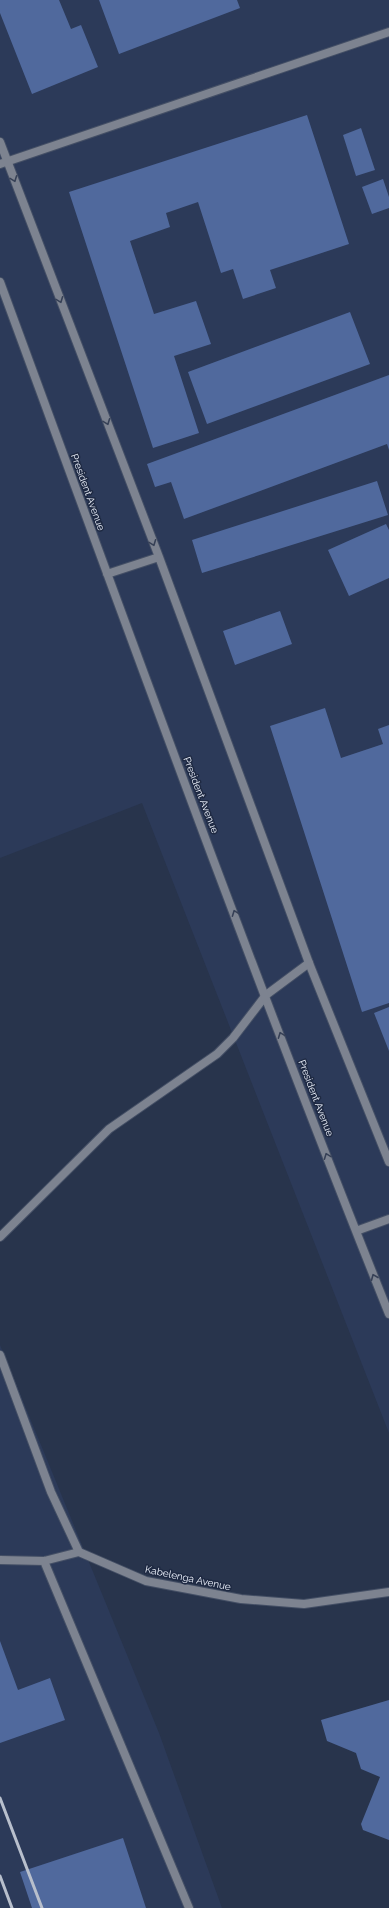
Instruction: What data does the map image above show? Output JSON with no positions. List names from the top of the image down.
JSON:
{
  "streets": {
    "street": ["President Avenue", "Kabelenga Avenue"]
  }
}
